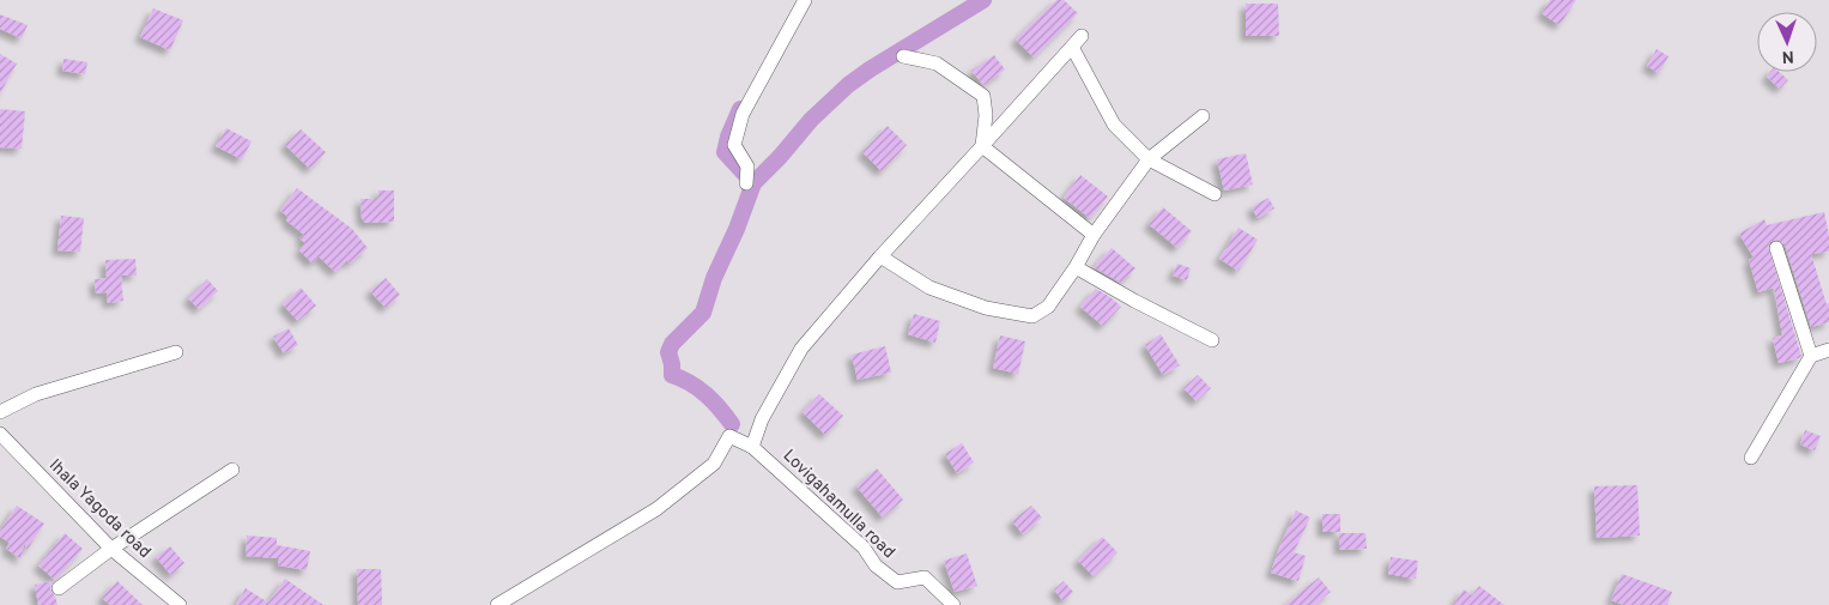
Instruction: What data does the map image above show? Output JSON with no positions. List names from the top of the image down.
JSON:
{
  "streets": {
    "street": ["Lovigahamulla road", "Ihala Yagoda road"]
  },
  "north": "bottom"
}
